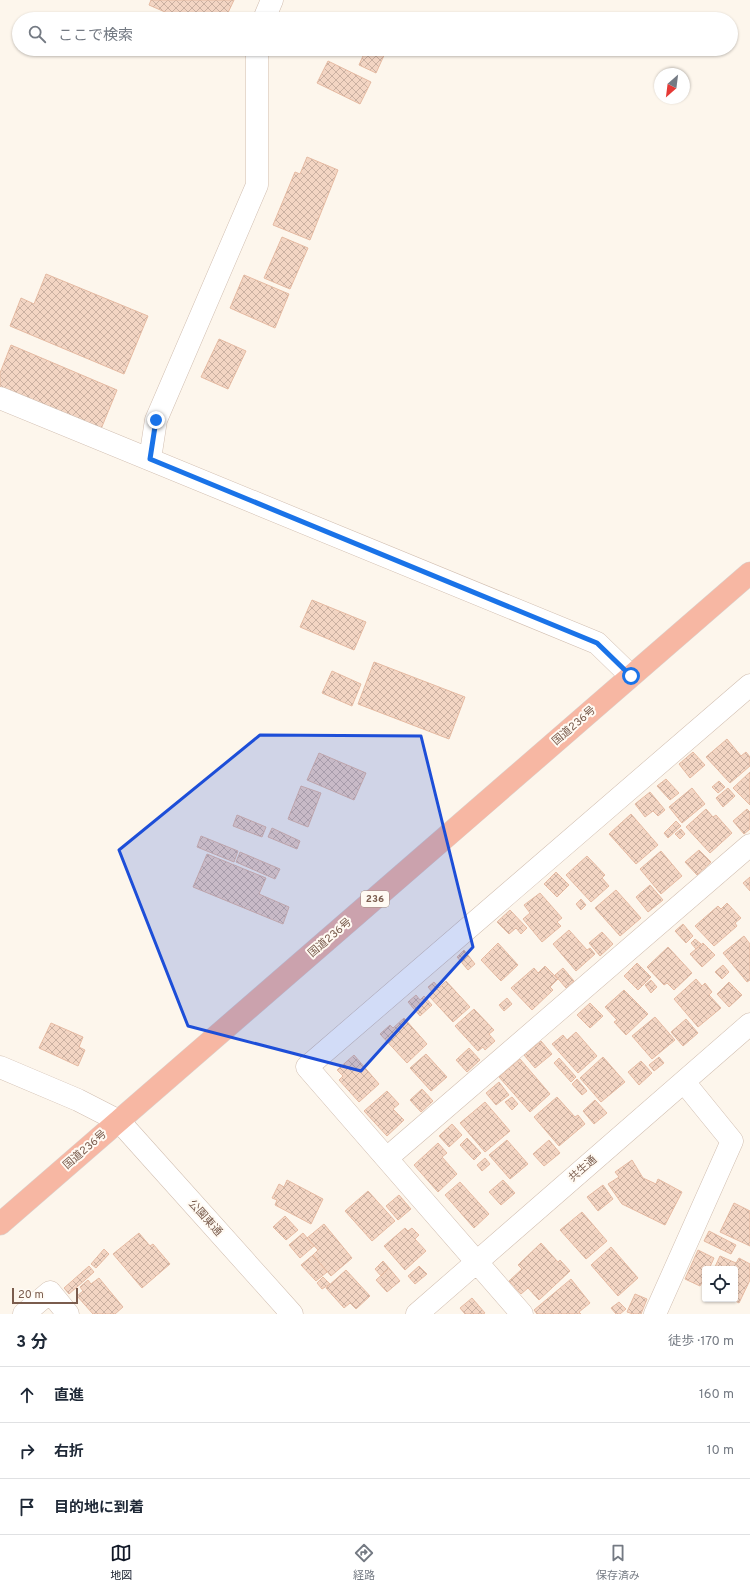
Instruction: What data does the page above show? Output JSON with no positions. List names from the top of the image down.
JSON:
{
  "streets": {
    "highway": ["国道236号", "236"],
    "street": ["共生通", "公園東通"]
  },
  "crossings": [
    ["国道236号", "公園東通"]
  ],
  "scale_bar": "20 m",
  "north": "bottom left",
  "page": {
    "search": "ここで検索",
    "scale": "20 m",
    "heading": ["3 分", "徒歩 · 170 m"],
    "list": [
      ["直進", "160 m"],
      ["右折", "10 m"],
      "目的地に到着"
    ],
    "nav": ["地図", "経路", "保存済み"]
  }
}
